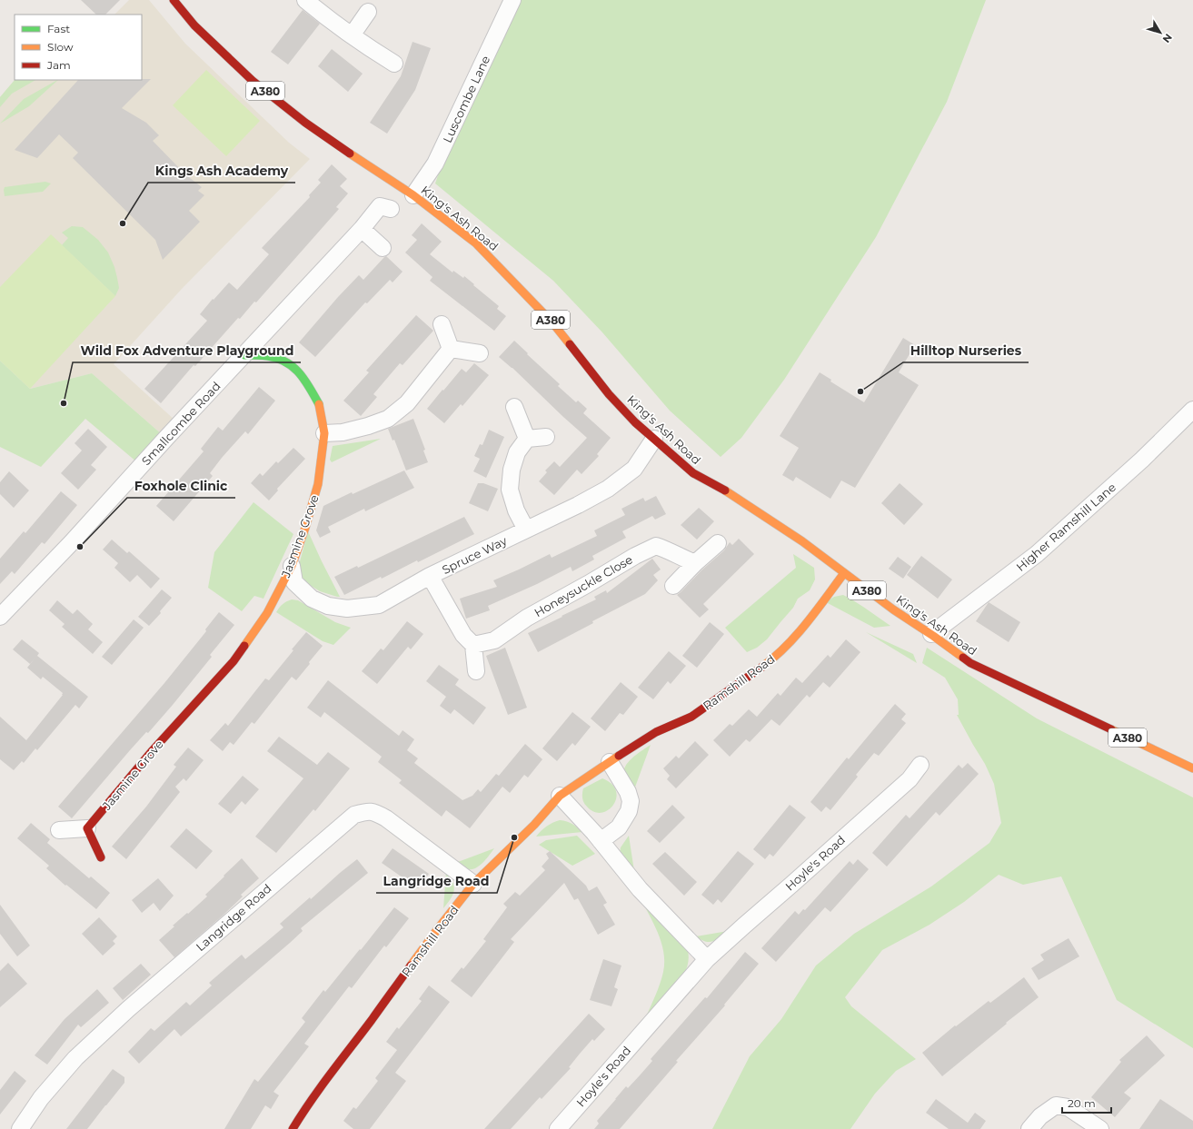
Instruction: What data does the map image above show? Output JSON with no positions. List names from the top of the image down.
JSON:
{
  "streets": {
    "main road": [
      "A380",
      "King's Ash Road",
      "Jasmine Grove",
      "Ramshill Road"
    ],
    "street": [
      "Luscombe Lane",
      "Smallcombe Road",
      "Higher Ramshill Lane",
      "Spruce Way",
      "Honeysuckle Close",
      "Hoyle's Road",
      "Langridge Road"
    ]
  },
  "crossings": [
    ["Luscombe Lane", "King's Ash Road"],
    ["King's Ash Road", "Higher Ramshill Lane"],
    ["King's Ash Road", "Spruce Way"],
    ["King's Ash Road", "Ramshill Road"],
    ["Smallcombe Road", "Jasmine Grove"],
    ["Jasmine Grove", "Spruce Way"],
    ["Ramshill Road", "Langridge Road"]
  ],
  "places": [
    "Kings Ash Academy",
    "Hilltop Nurseries",
    "Wild Fox Adventure Playground",
    "Foxhole Clinic",
    "Langridge Road"
  ],
  "legend": ["Fast", "Slow", "Jam"],
  "scale_bar": "20 m",
  "north": "bottom right"
}
